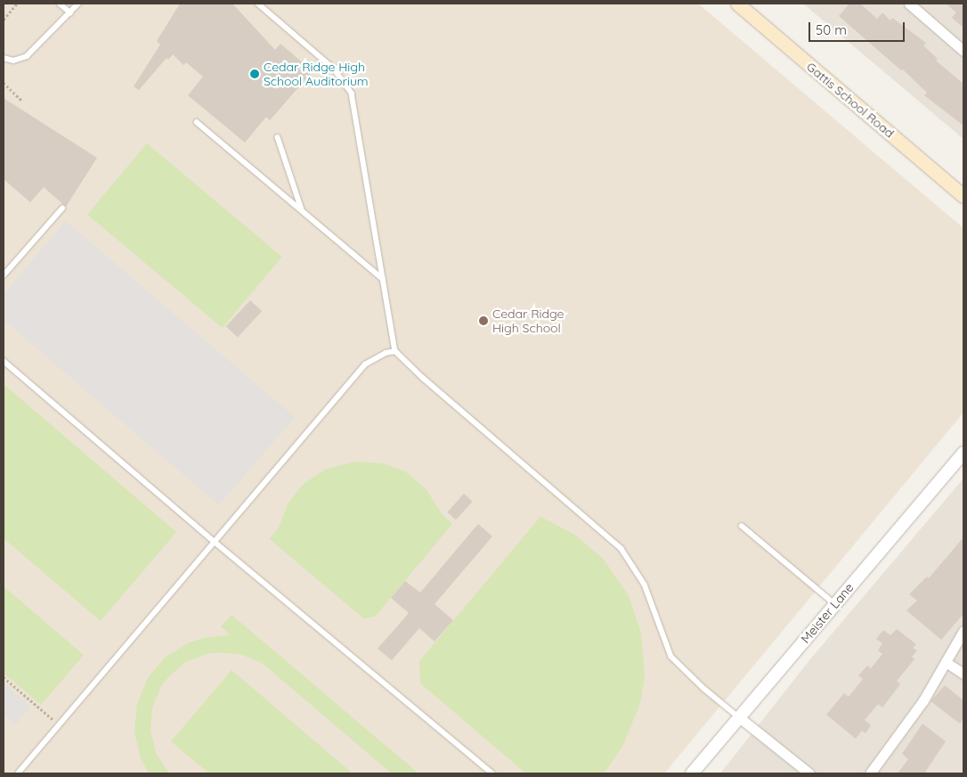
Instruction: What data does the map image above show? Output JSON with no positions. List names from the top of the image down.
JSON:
{
  "streets": {
    "main road": ["Gattis School Road"],
    "street": ["Meister Lane"]
  },
  "places": ["Cedar Ridge High School Auditorium", "Cedar Ridge High School"],
  "scale_bar": "50 m"
}
